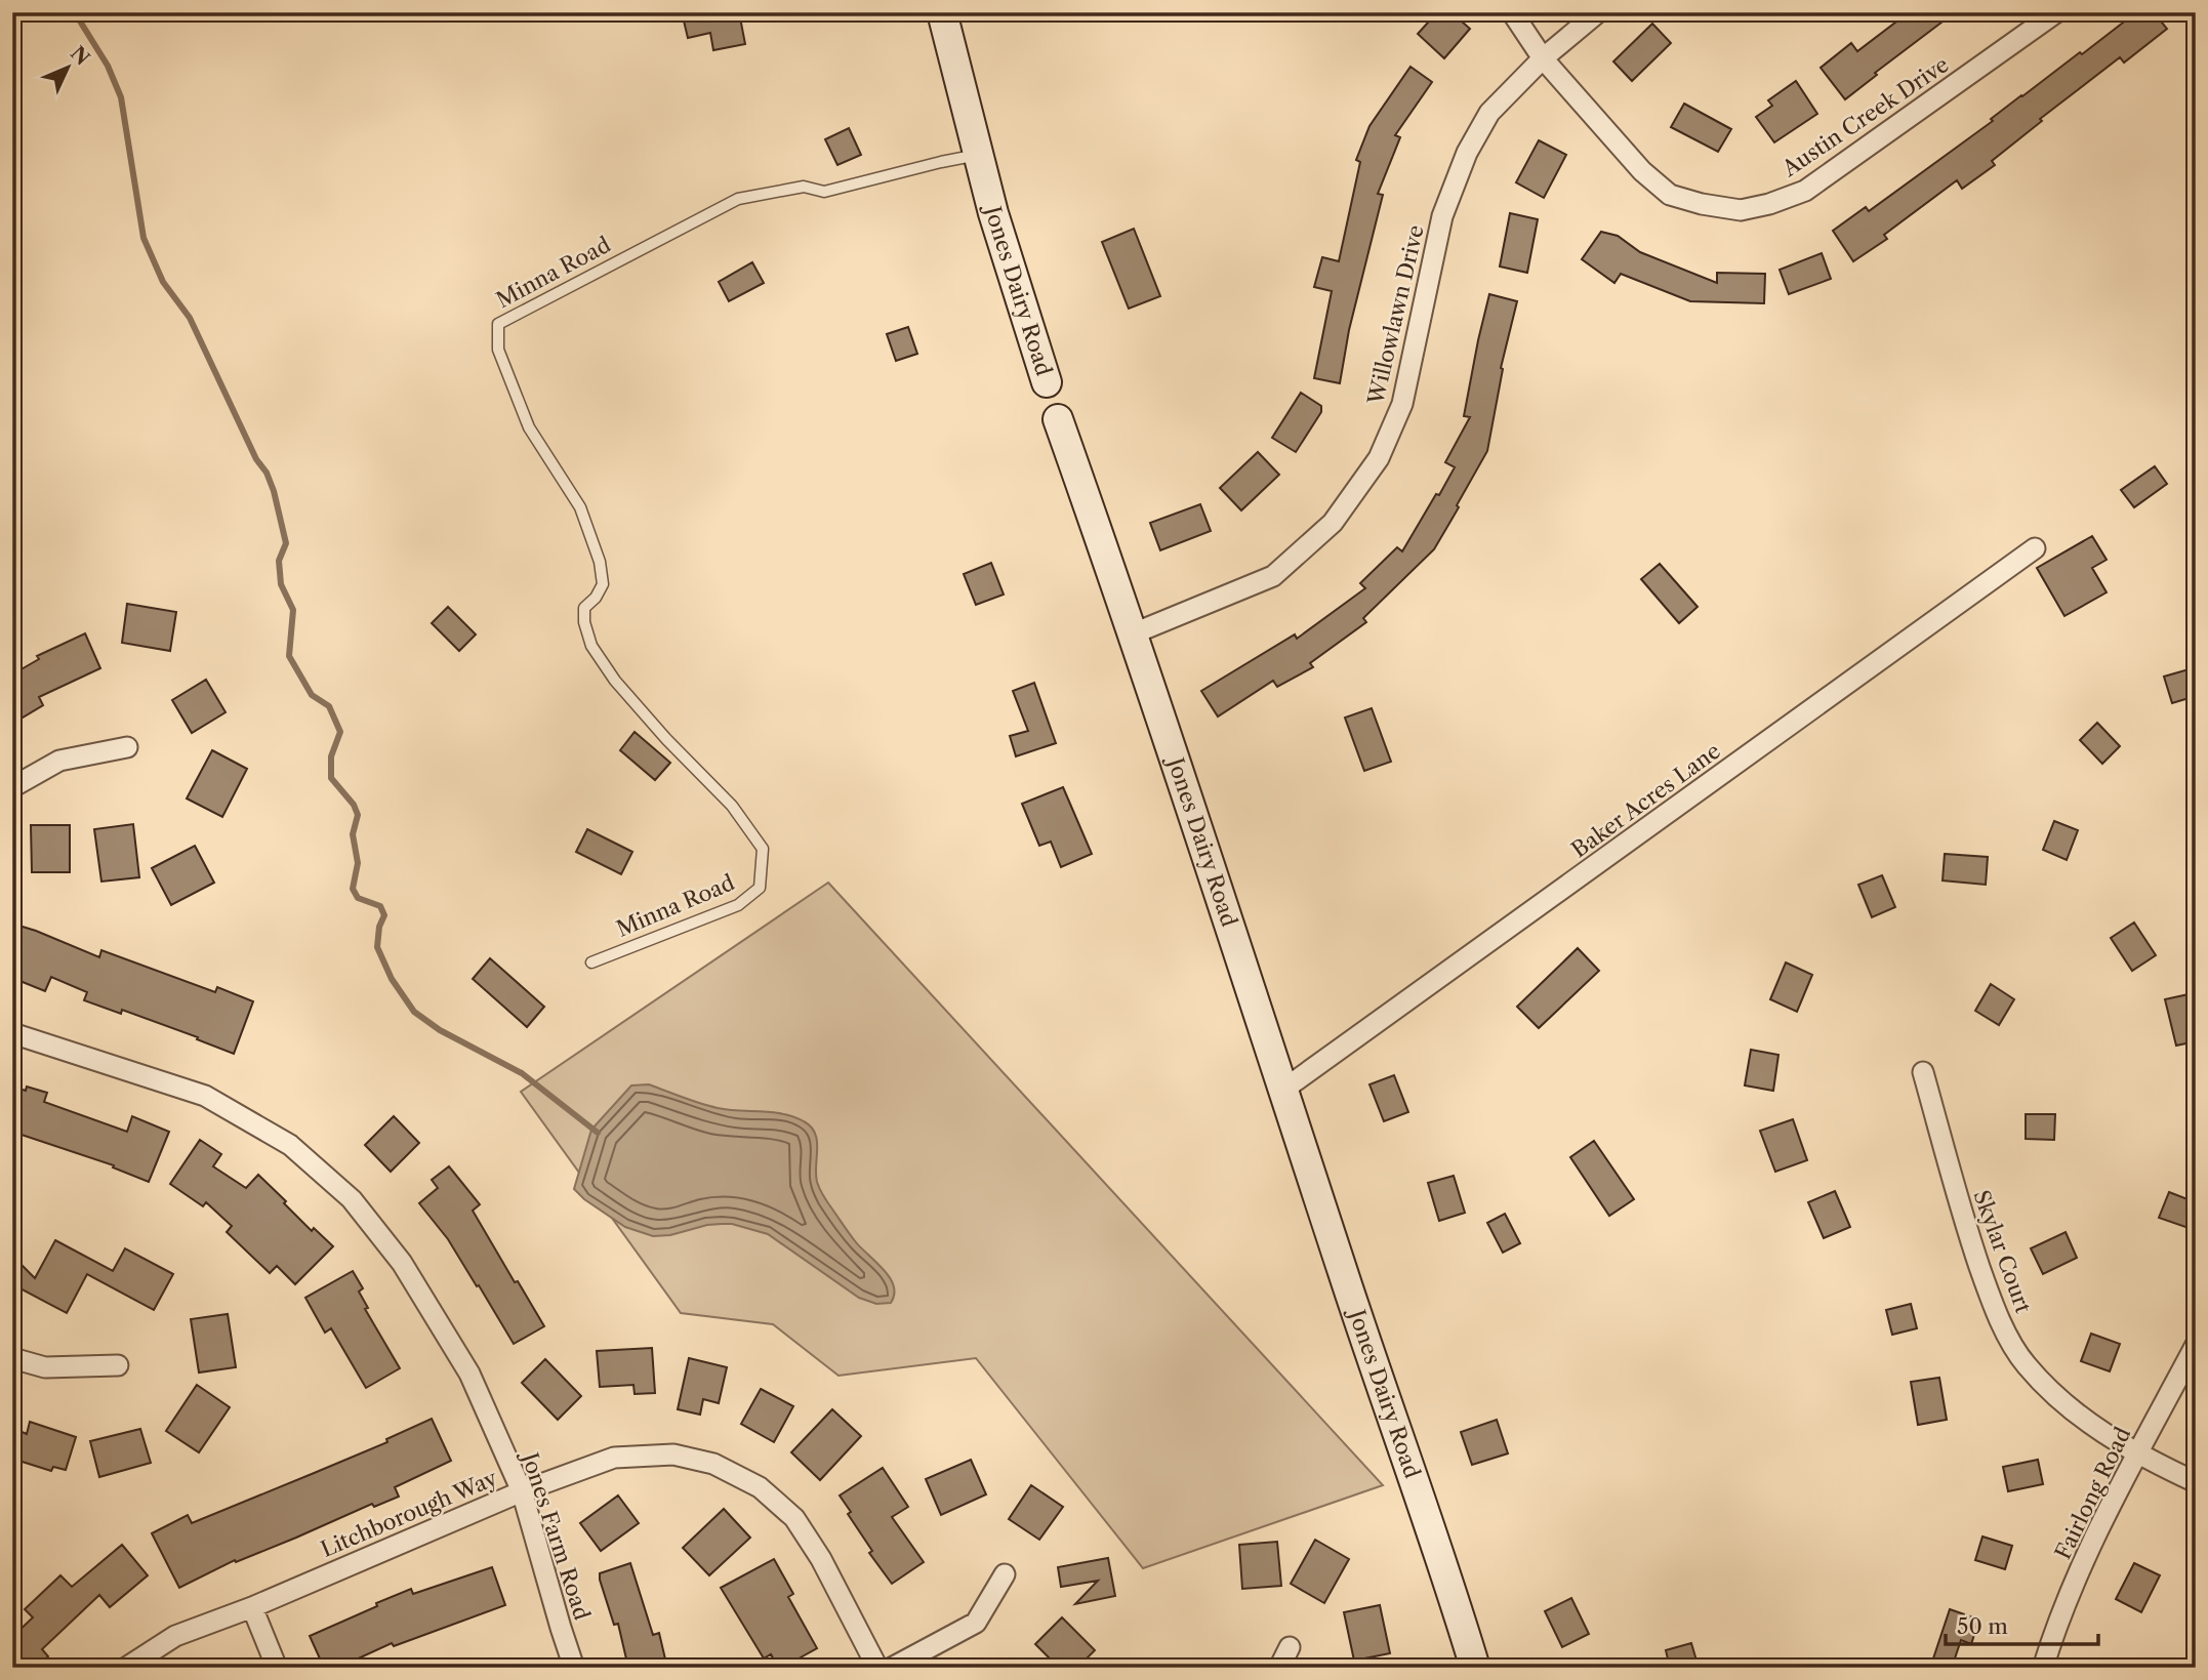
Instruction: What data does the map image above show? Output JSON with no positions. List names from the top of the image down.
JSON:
{
  "streets": {
    "street": [
      "Austin Creek Drive",
      "Jones Dairy Road",
      "Willowlawn Drive",
      "Baker Acres Lane",
      "Skylar Court",
      "Fairlong Road",
      "Litchborough Way",
      "Jones Farm Road"
    ],
    "lane": ["Minna Road"]
  },
  "crossings": [
    ["Austin Creek Drive", "Willowlawn Drive"],
    ["Minna Road", "Jones Dairy Road"],
    ["Jones Dairy Road", "Willowlawn Drive"],
    ["Jones Dairy Road", "Baker Acres Lane"],
    ["Skylar Court", "Fairlong Road"],
    ["Litchborough Way", "Jones Farm Road"]
  ],
  "scale_bar": "50 m",
  "north": "top right"
}
